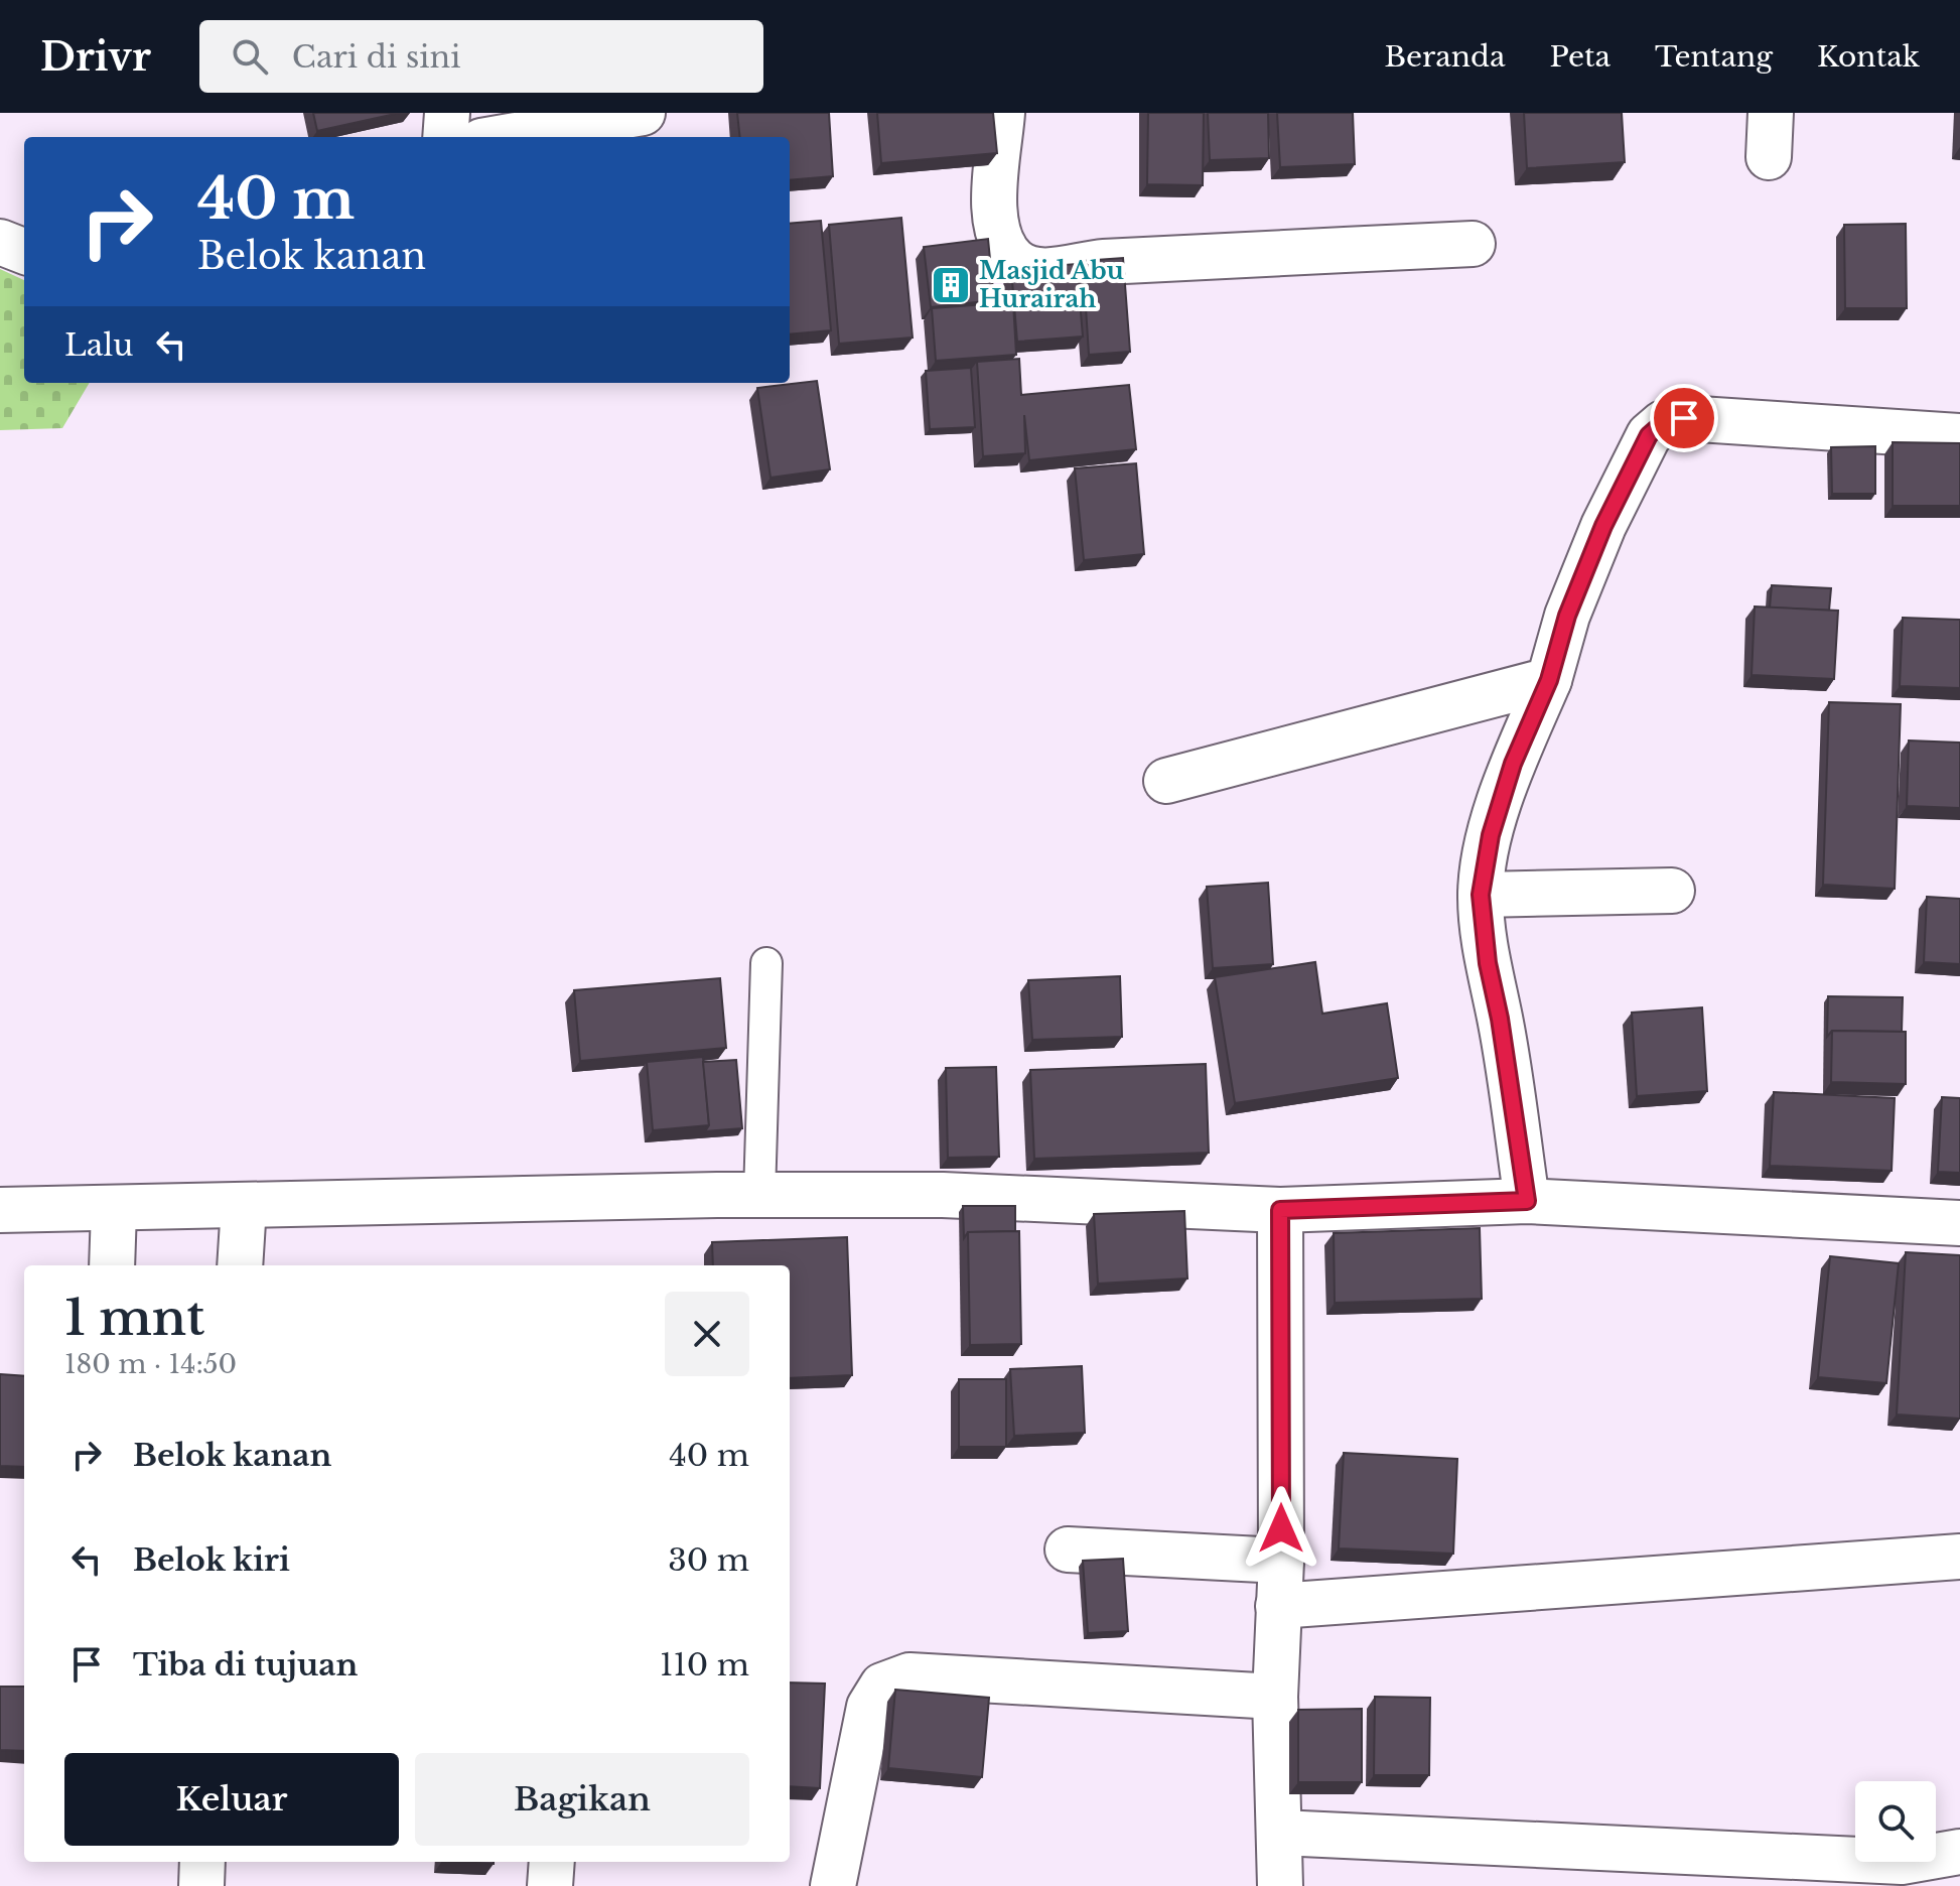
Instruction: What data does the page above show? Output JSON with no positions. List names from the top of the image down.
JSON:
{
  "places": {
    "building": ["Masjid Abu Hurairah"]
  },
  "page": {
    "header": "Drivr",
    "search": "Cari di sini",
    "nav": [
      "Beranda",
      "Peta",
      "Tentang",
      "Kontak"
    ],
    "turn": ["40 m", "Belok kanan"],
    "then": "Lalu",
    "heading": ["1 mnt", "180 m · 14:50"],
    "list": [
      {
        "name": "Belok kanan",
        "value": "40 m"
      },
      {
        "name": "Belok kiri",
        "value": "30 m"
      },
      {
        "name": "Tiba di tujuan",
        "value": "110 m"
      }
    ],
    "buttons": ["Keluar", "Bagikan"]
  }
}
